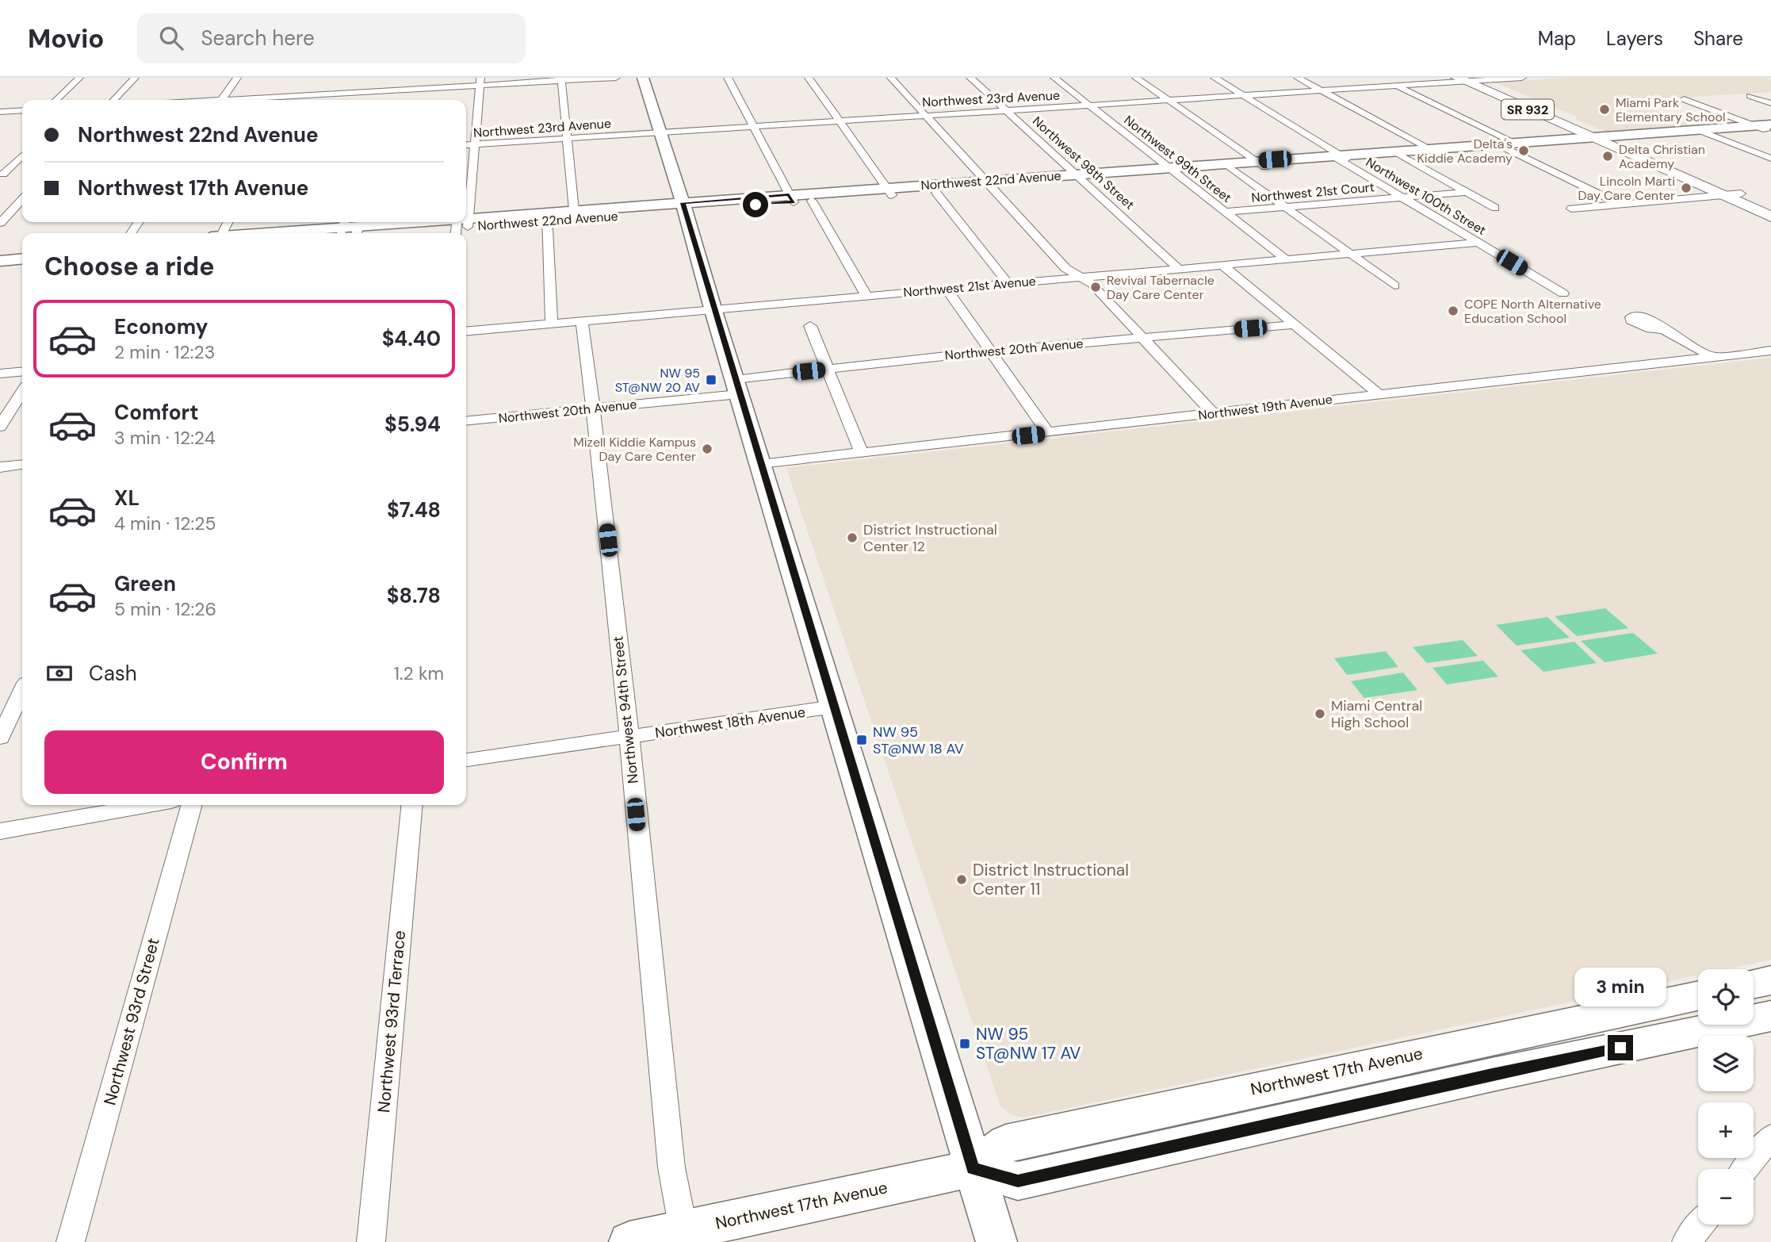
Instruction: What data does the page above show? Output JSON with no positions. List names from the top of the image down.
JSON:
{
  "streets": {
    "main road": ["SR 932", "Northwest 22nd Avenue", "Northwest 17th Avenue"],
    "street": [
      "Northwest 23rd Avenue",
      "Northwest 99th Street",
      "Northwest 98th Street",
      "Northwest 21st Court",
      "Northwest 100th Street",
      "Northwest 21st Avenue",
      "Northwest 20th Avenue",
      "Northwest 19th Avenue",
      "Northwest 94th Street",
      "Northwest 18th Avenue",
      "Northwest 93rd Street",
      "Northwest 93rd Terrace"
    ]
  },
  "crossings": [
    ["Northwest 23rd Avenue", "SR 932"],
    ["Northwest 23rd Avenue", "Northwest 99th Street"],
    ["Northwest 23rd Avenue", "Northwest 98th Street"],
    ["Northwest 23rd Avenue", "Northwest 100th Street"],
    ["SR 932", "Northwest 22nd Avenue"],
    ["Northwest 99th Street", "Northwest 22nd Avenue"],
    ["Northwest 99th Street", "Northwest 21st Court"],
    ["Northwest 99th Street", "Northwest 21st Avenue"],
    ["Northwest 98th Street", "Northwest 22nd Avenue"],
    ["Northwest 98th Street", "Northwest 21st Avenue"],
    ["Northwest 22nd Avenue", "Northwest 100th Street"],
    ["Northwest 21st Court", "Northwest 100th Street"],
    ["Northwest 100th Street", "Northwest 21st Avenue"],
    ["Northwest 21st Avenue", "Northwest 94th Street"],
    ["Northwest 20th Avenue", "Northwest 94th Street"],
    ["Northwest 94th Street", "Northwest 18th Avenue"],
    ["Northwest 94th Street", "Northwest 17th Avenue"]
  ],
  "places": {
    "other": [
      "Miami Park Elementary School",
      "Delta's Kiddie Academy",
      "Delta Christian Academy",
      "Lincoln Marti Day Care Center",
      "Revival Tabernacle Day Care Center",
      "COPE North Alternative Education School",
      "Mizell Kiddie Kampus Day Care Center",
      "District Instructional Center 12",
      "Miami Central High School",
      "District Instructional Center 11"
    ],
    "transit": ["NW 95 ST@NW 20 AV", "NW 95 ST@NW 18 AV", "NW 95 ST@NW 17 AV"]
  },
  "page": {
    "header": "Movio",
    "search": "Search here",
    "nav": ["Map", "Layers", "Share"],
    "banner": ["Northwest 22nd Avenue", "Northwest 17th Avenue"],
    "heading": "Choose a ride",
    "list": [
      {
        "name": "Economy",
        "note": "2 min · 12:23",
        "value": "$4.40"
      },
      {
        "name": "Comfort",
        "note": "3 min · 12:24",
        "value": "$5.94"
      },
      {
        "name": "XL",
        "note": "4 min · 12:25",
        "value": "$7.48"
      },
      {
        "name": "Green",
        "note": "5 min · 12:26",
        "value": "$8.78"
      }
    ],
    "pay": ["Cash", "1.2 km"],
    "buttons": "Confirm",
    "bubble": "3 min",
    "map_buttons": ["+", "−"]
  }
}
